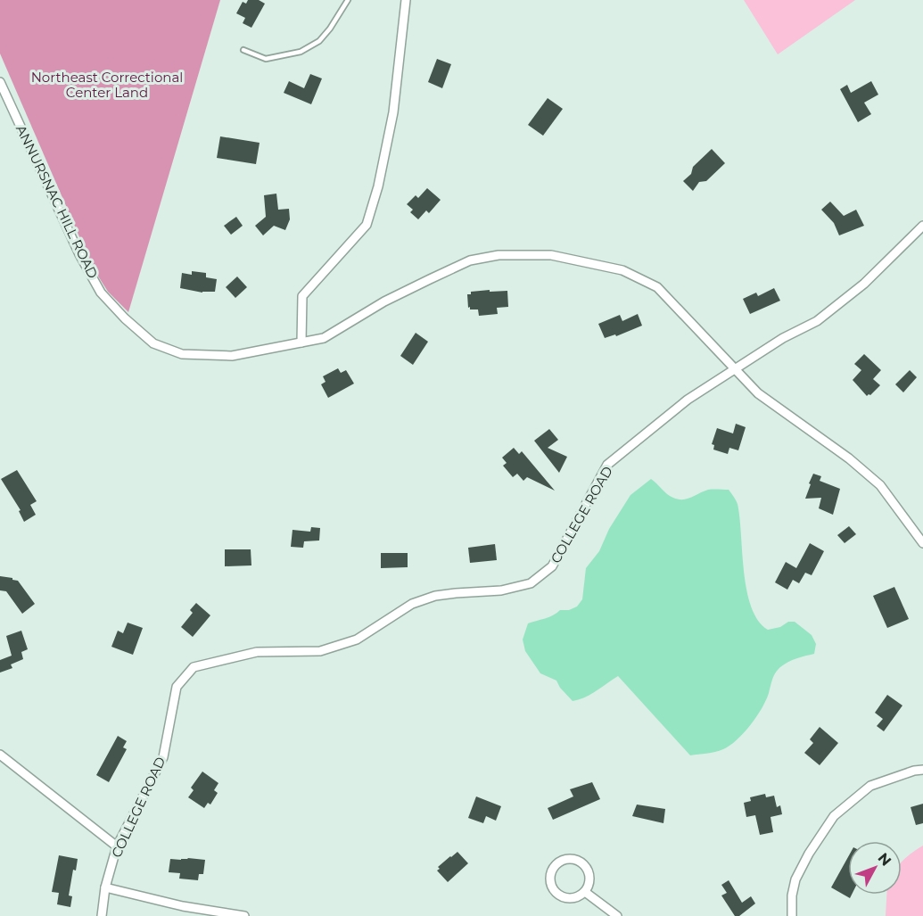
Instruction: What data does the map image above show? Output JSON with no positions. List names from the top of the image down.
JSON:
{
  "streets": {
    "street": ["ANNURSNAC HILL ROAD", "COLLEGE ROAD"]
  },
  "crossings": [
    ["ANNURSNAC HILL ROAD", "COLLEGE ROAD"]
  ],
  "parks": ["Northeast Correctional Center Land"],
  "north": "top right"
}
